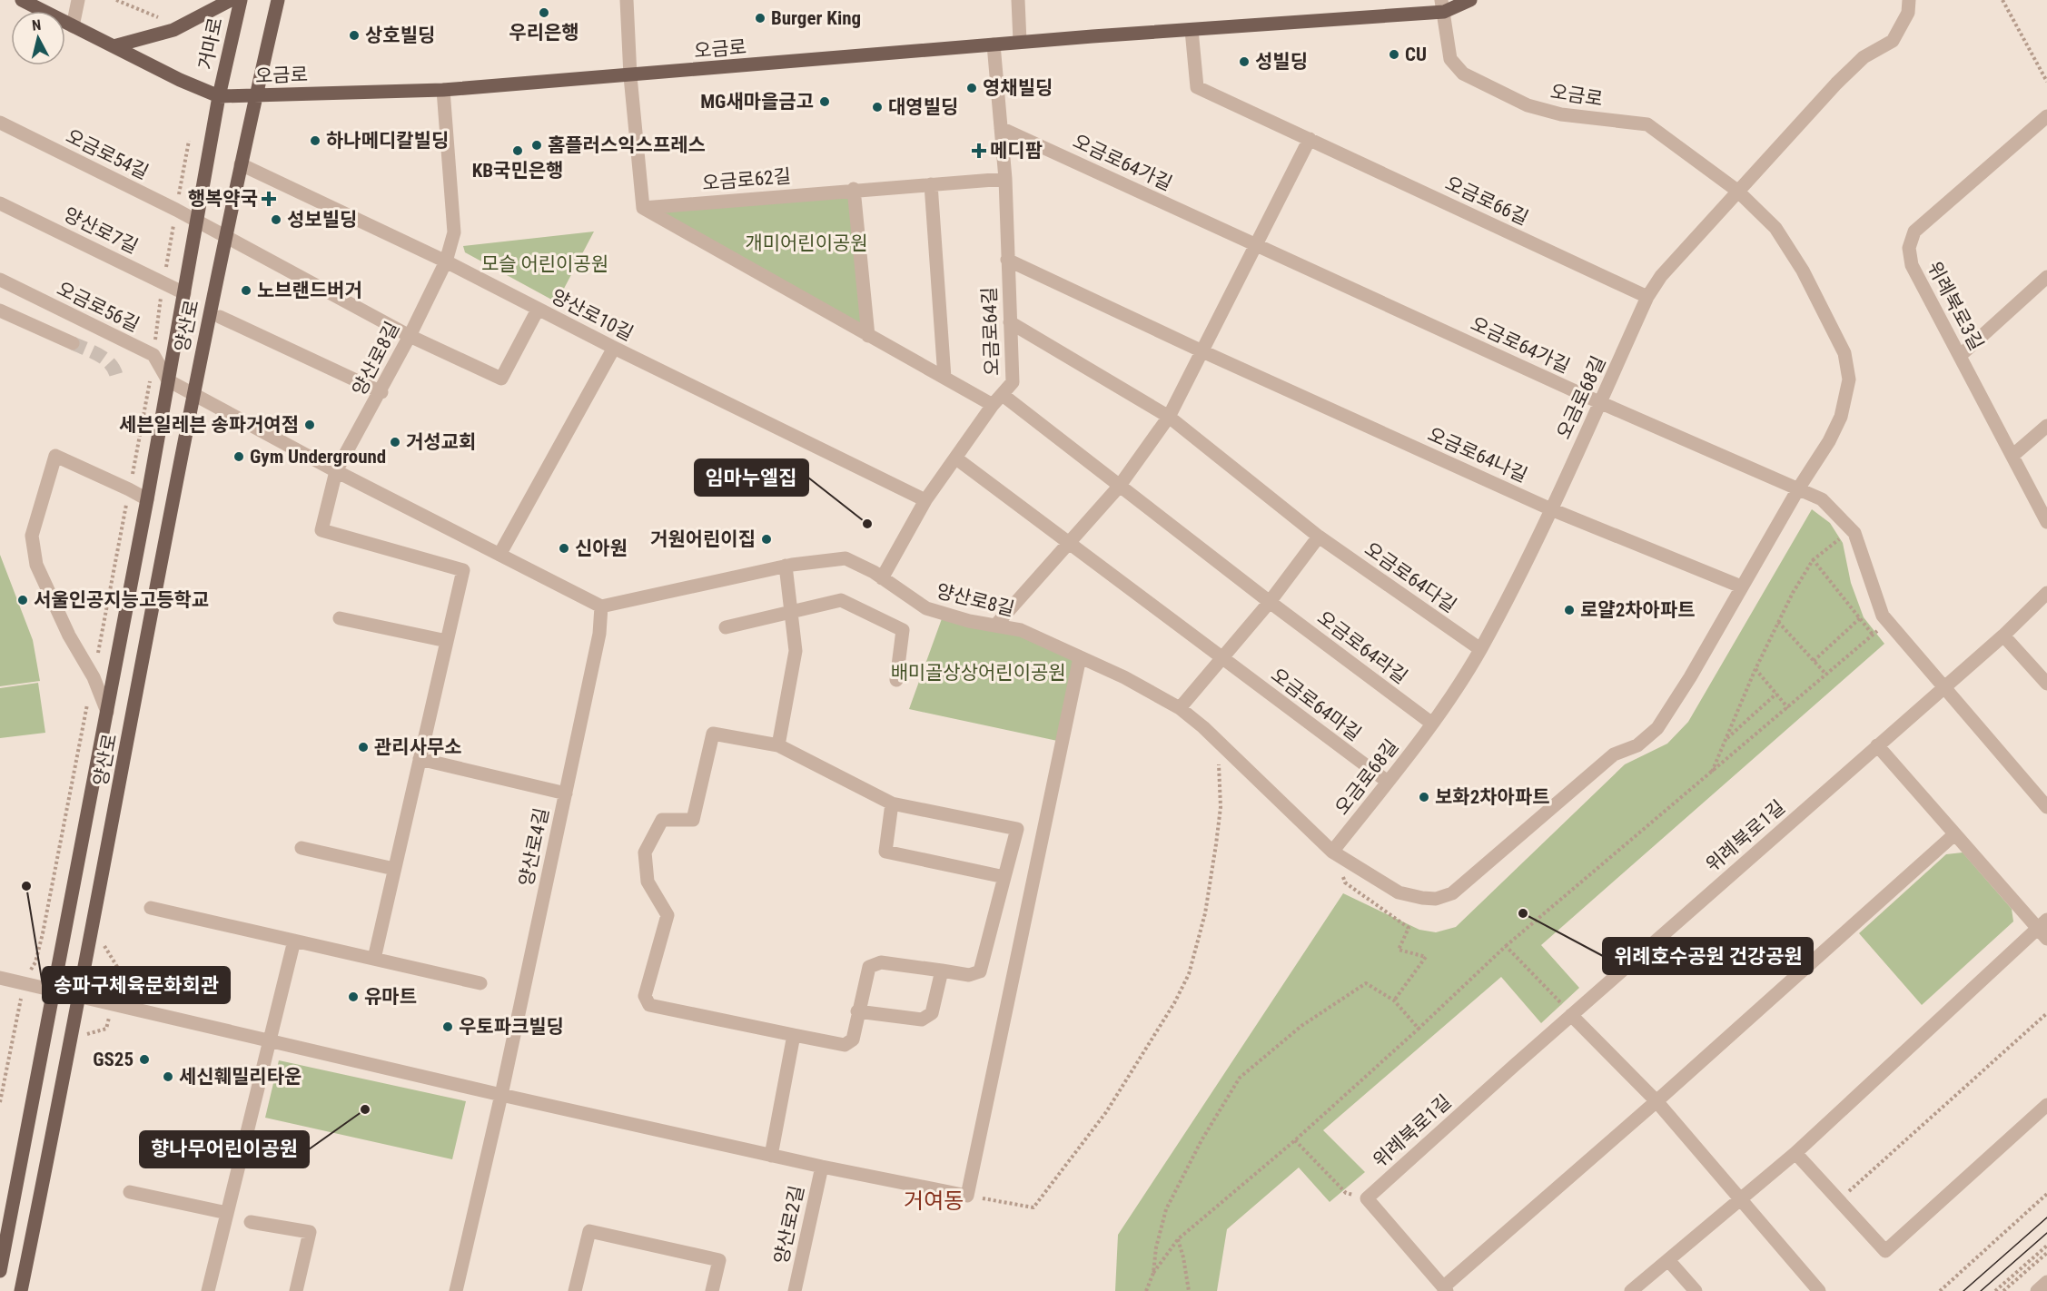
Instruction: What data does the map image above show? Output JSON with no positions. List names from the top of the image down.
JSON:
{
  "streets": {
    "main road": ["거마로", "오금로", "양산로"],
    "street": [
      "오금로54길",
      "오금로64가길",
      "오금로62길",
      "오금로66길",
      "양산로7길",
      "위례북로3길",
      "오금로56길",
      "양산로10길",
      "오금로64길",
      "양산로8길",
      "오금로68길",
      "오금로64나길",
      "오금로64다길",
      "오금로64라길",
      "오금로64마길",
      "위례북로1길",
      "양산로4길",
      "양산로2길"
    ]
  },
  "crossings": [
    ["거마로", "오금로"],
    ["거마로", "양산로"],
    ["오금로", "오금로64가길"],
    ["오금로", "오금로66길"],
    ["오금로", "양산로"],
    ["오금로", "오금로64길"],
    ["오금로", "양산로8길"],
    ["오금로", "오금로68길"],
    ["오금로", "오금로64나길"],
    ["오금로54길", "양산로"],
    ["오금로64가길", "오금로64길"],
    ["오금로64가길", "오금로68길"],
    ["오금로64가길", "위례북로1길"],
    ["오금로62길", "오금로64길"],
    ["오금로66길", "오금로68길"],
    ["양산로7길", "양산로"],
    ["오금로56길", "양산로"],
    ["양산로10길", "양산로"],
    ["양산로10길", "오금로64길"],
    ["양산로10길", "양산로8길"],
    ["오금로64길", "양산로8길"],
    ["오금로64길", "오금로64나길"],
    ["오금로64길", "오금로64다길"],
    ["오금로64길", "오금로64라길"],
    ["오금로64길", "오금로64마길"],
    ["양산로8길", "오금로68길"],
    ["양산로8길", "오금로64나길"],
    ["양산로8길", "양산로4길"],
    ["오금로68길", "오금로64나길"],
    ["오금로68길", "오금로64다길"],
    ["오금로68길", "오금로64라길"],
    ["오금로68길", "오금로64마길"]
  ],
  "districts": ["거여동"],
  "parks": ["개미어린이공원", "모슬 어린이공원", "배미골상상어린이공원"],
  "places": {
    "other": [
      "우리은행",
      "Burger King",
      "상호빌딩",
      "CU",
      "성빌딩",
      "영채빌딩",
      "MG새마을금고",
      "대영빌딩",
      "하나메디칼빌딩",
      "홈플러스익스프레스",
      "KB국민은행",
      "성보빌딩",
      "노브랜드버거",
      "세븐일레븐 송파거여점",
      "거성교회",
      "Gym Underground",
      "임마누엘집",
      "거원어린이집",
      "신아원",
      "서울인공지능고등학교",
      "로얄2차아파트",
      "관리사무소",
      "보화2차아파트",
      "송파구체육문화회관",
      "위례호수공원 건강공원",
      "유마트",
      "우토파크빌딩",
      "GS25",
      "세신훼밀리타운",
      "향나무어린이공원"
    ],
    "health": ["메디팜", "행복약국"]
  },
  "north": "top"
}
